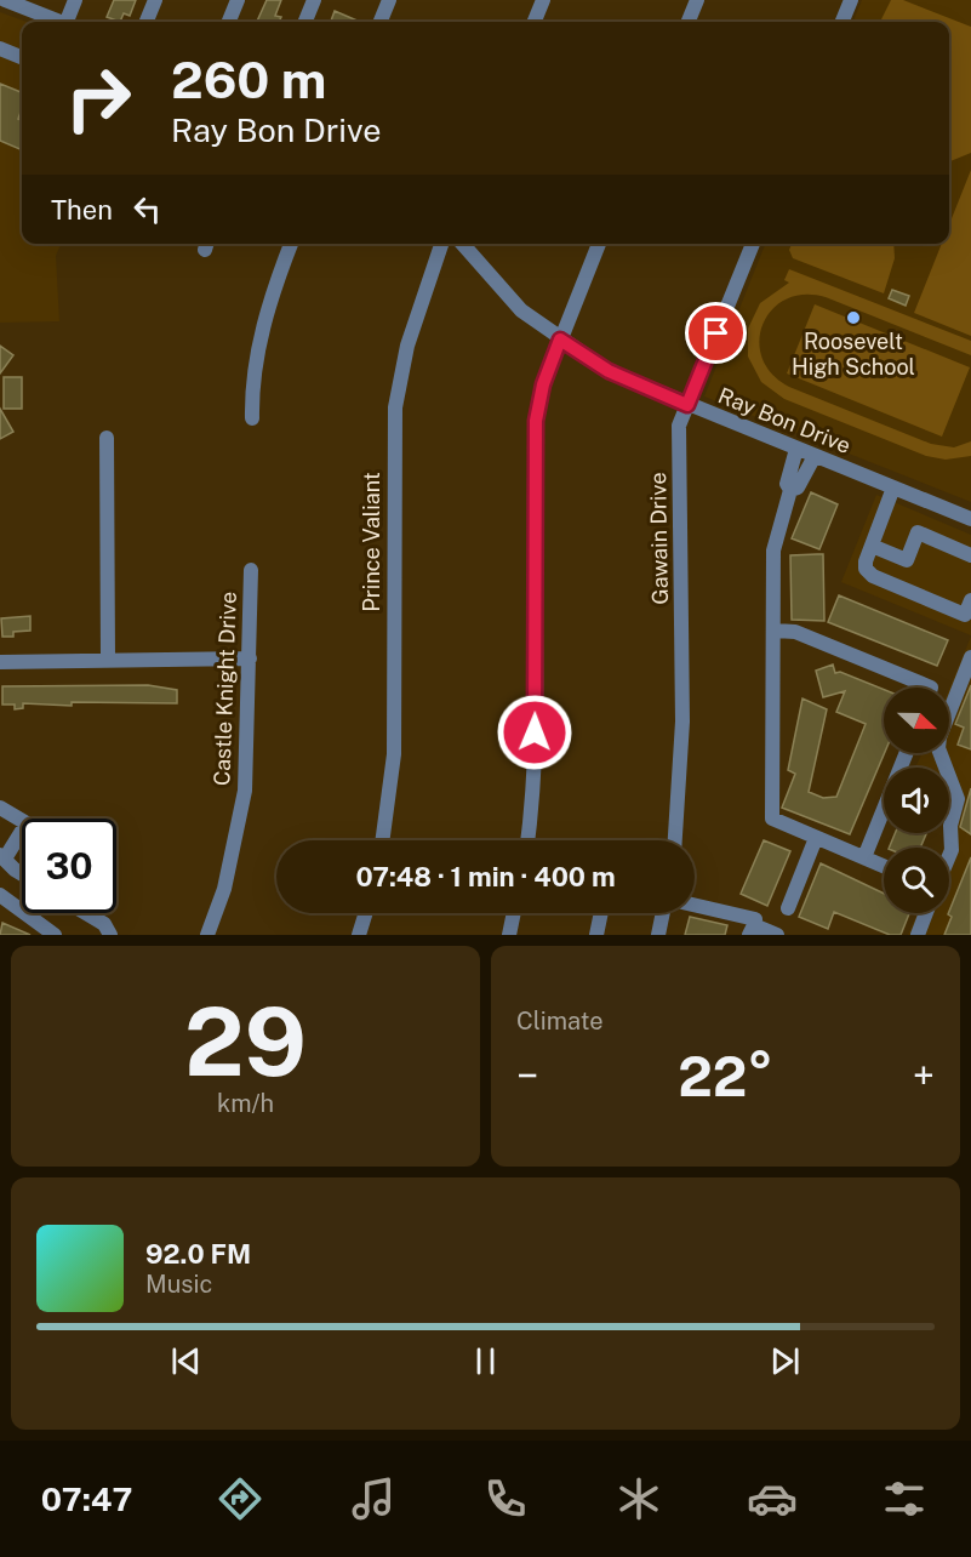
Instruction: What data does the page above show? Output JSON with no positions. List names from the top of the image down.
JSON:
{
  "streets": {
    "street": [
      "Ray Bon Drive",
      "Gawain Drive",
      "Prince Valiant",
      "Castle Knight Drive"
    ]
  },
  "crossings": [
    ["Ray Bon Drive", "Gawain Drive"]
  ],
  "places": ["Roosevelt High School"],
  "north": "right",
  "page": {
    "turn": ["260 m", "Ray Bon Drive"],
    "then": "Then",
    "limit": "30",
    "trip": "07:48 · 1 min · 400 m",
    "tile": [
      ["29", "km/h"],
      "Climate"
    ],
    "heat": ["−", "22°", "+"],
    "song": ["92.0 FM", "Music"],
    "tabs": "07:47"
  }
}
